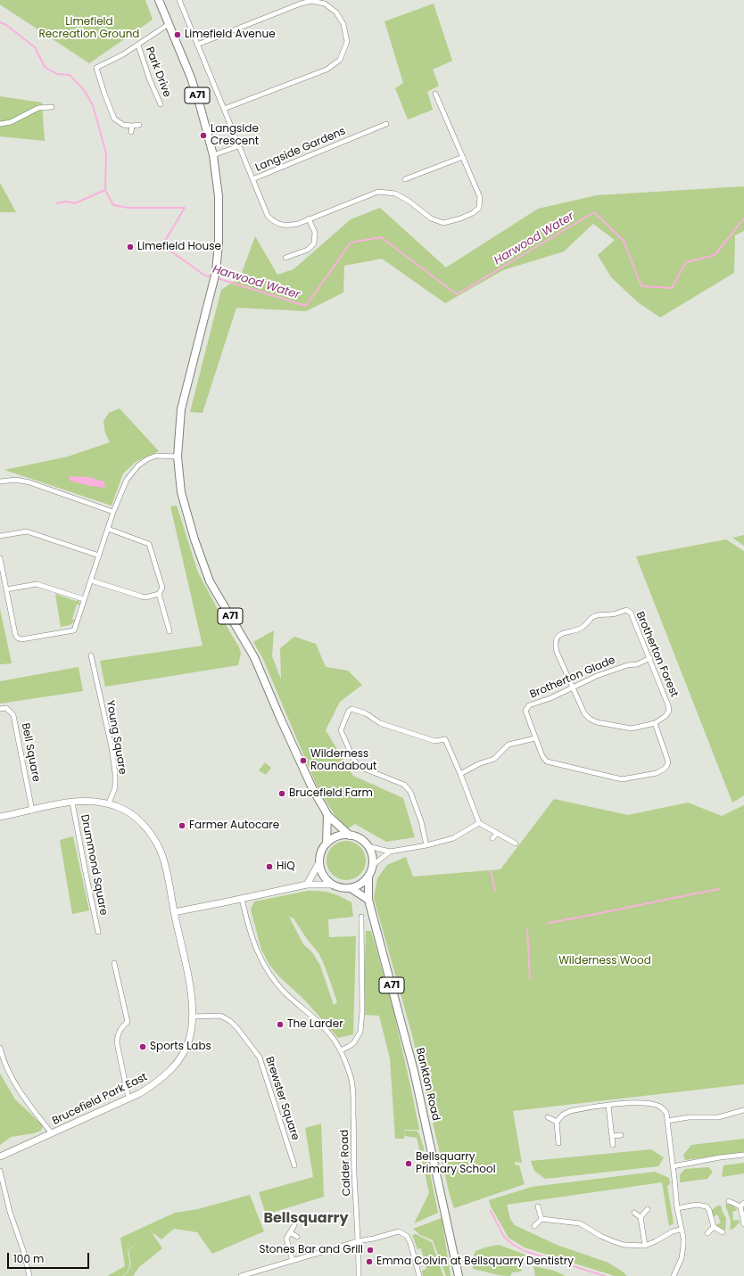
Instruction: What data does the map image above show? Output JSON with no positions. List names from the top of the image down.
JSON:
{
  "streets": {
    "main road": ["A71", "Bankton Road"],
    "street": [
      "Park Drive",
      "Langside Gardens",
      "Brotherton Forest",
      "Brotherton Glade",
      "Young Square",
      "Bell Square",
      "Drummond Square",
      "Brewster Square",
      "Brucefield Park East",
      "Calder Road"
    ]
  },
  "crossings": [
    ["A71", "Bankton Road"],
    ["Brotherton Forest", "Brotherton Glade"],
    ["Young Square", "Brucefield Park East"],
    ["Bell Square", "Brucefield Park East"],
    ["Drummond Square", "Brucefield Park East"],
    ["Brewster Square", "Brucefield Park East"]
  ],
  "districts": ["Bellsquarry"],
  "water": ["Harwood Water"],
  "parks": ["Limefield Recreation Ground", "Wilderness Wood"],
  "places": [
    "Limefield Avenue",
    "Langside Crescent",
    "Limefield House",
    "Wilderness Roundabout",
    "Brucefield Farm",
    "Farmer Autocare",
    "HiQ",
    "The Larder",
    "Sports Labs",
    "Bellsquarry Primary School",
    "Stones Bar and Grill",
    "Emma Colvin at Bellsquarry Dentistry"
  ],
  "scale_bar": "100 m"
}
